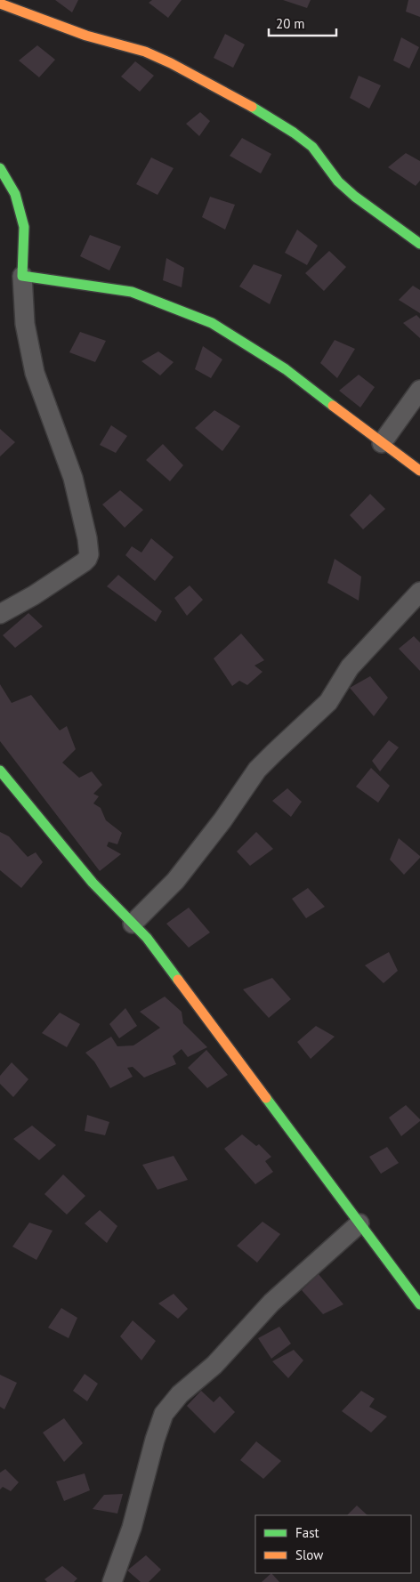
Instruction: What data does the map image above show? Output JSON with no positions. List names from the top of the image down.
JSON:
{
  "legend": ["Fast", "Slow"],
  "scale_bar": "20 m"
}
